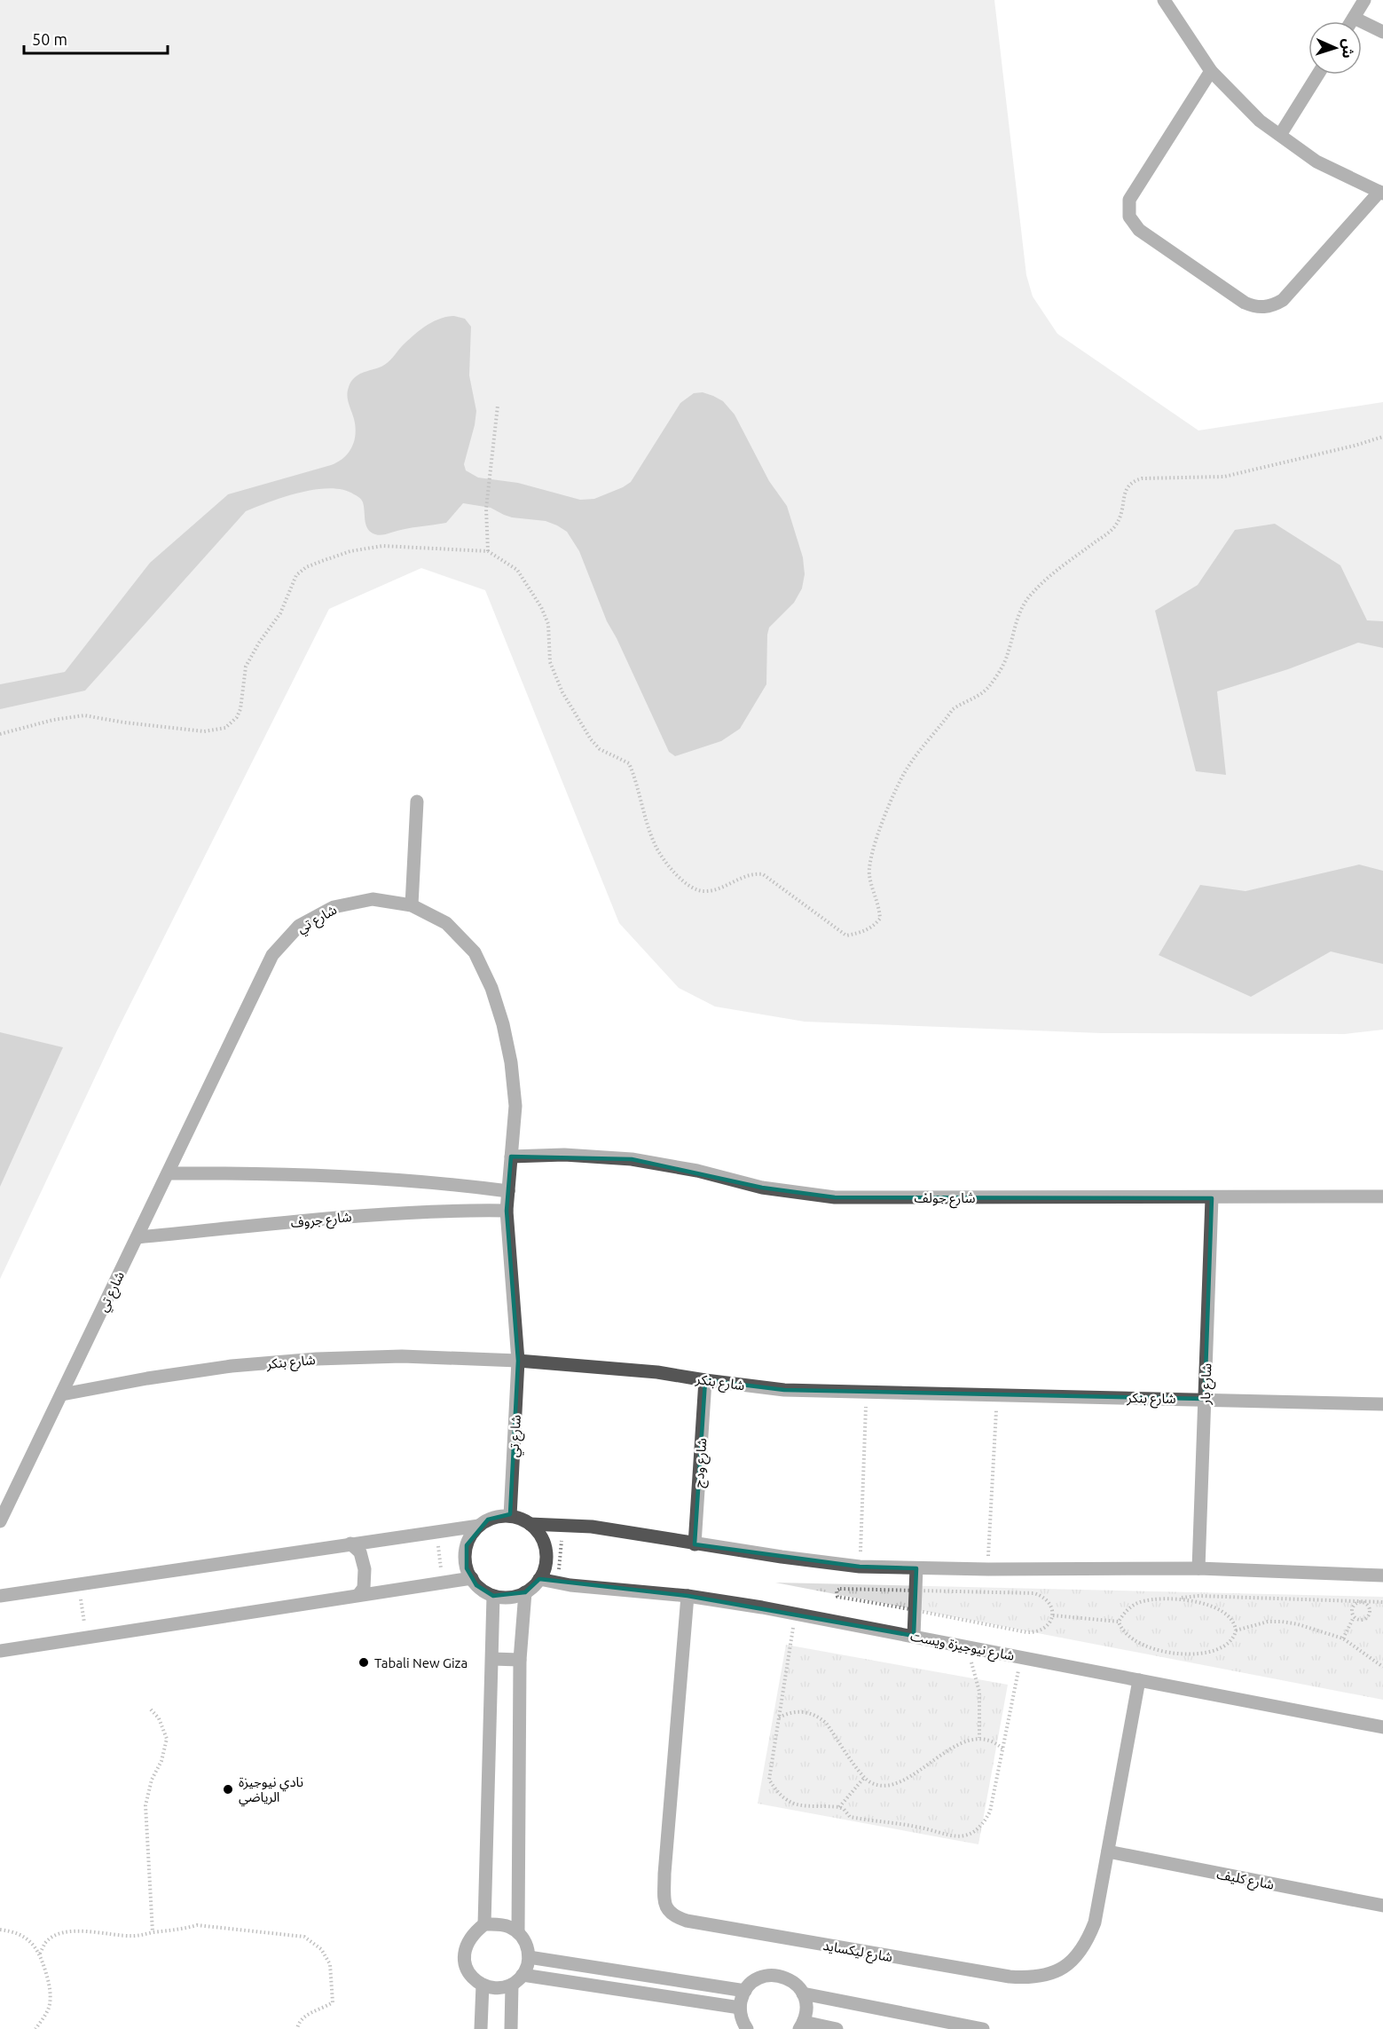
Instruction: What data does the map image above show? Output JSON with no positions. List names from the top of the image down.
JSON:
{
  "streets": {
    "street": [
      "شارع تي",
      "شارع جولف",
      "شارع جروف",
      "شارع بنكر",
      "شارع بار",
      "شارع ودج",
      "شارع نيوجيزة ويست",
      "شارع كليف",
      "شارع ليكسايد"
    ]
  },
  "crossings": [
    ["شارع تي", "شارع جولف"],
    ["شارع تي", "شارع جروف"],
    ["شارع تي", "شارع بنكر"],
    ["شارع تي", "شارع نيوجيزة ويست"],
    ["شارع جولف", "شارع بار"],
    ["شارع بنكر", "شارع بار"],
    ["شارع بنكر", "شارع ودج"],
    ["شارع نيوجيزة ويست", "شارع ليكسايد"],
    ["شارع كليف", "شارع ليكسايد"]
  ],
  "places": ["Tabali New Giza", "نادي نيوجيزة الرياضي"],
  "scale_bar": "50 m",
  "north": "right"
}
